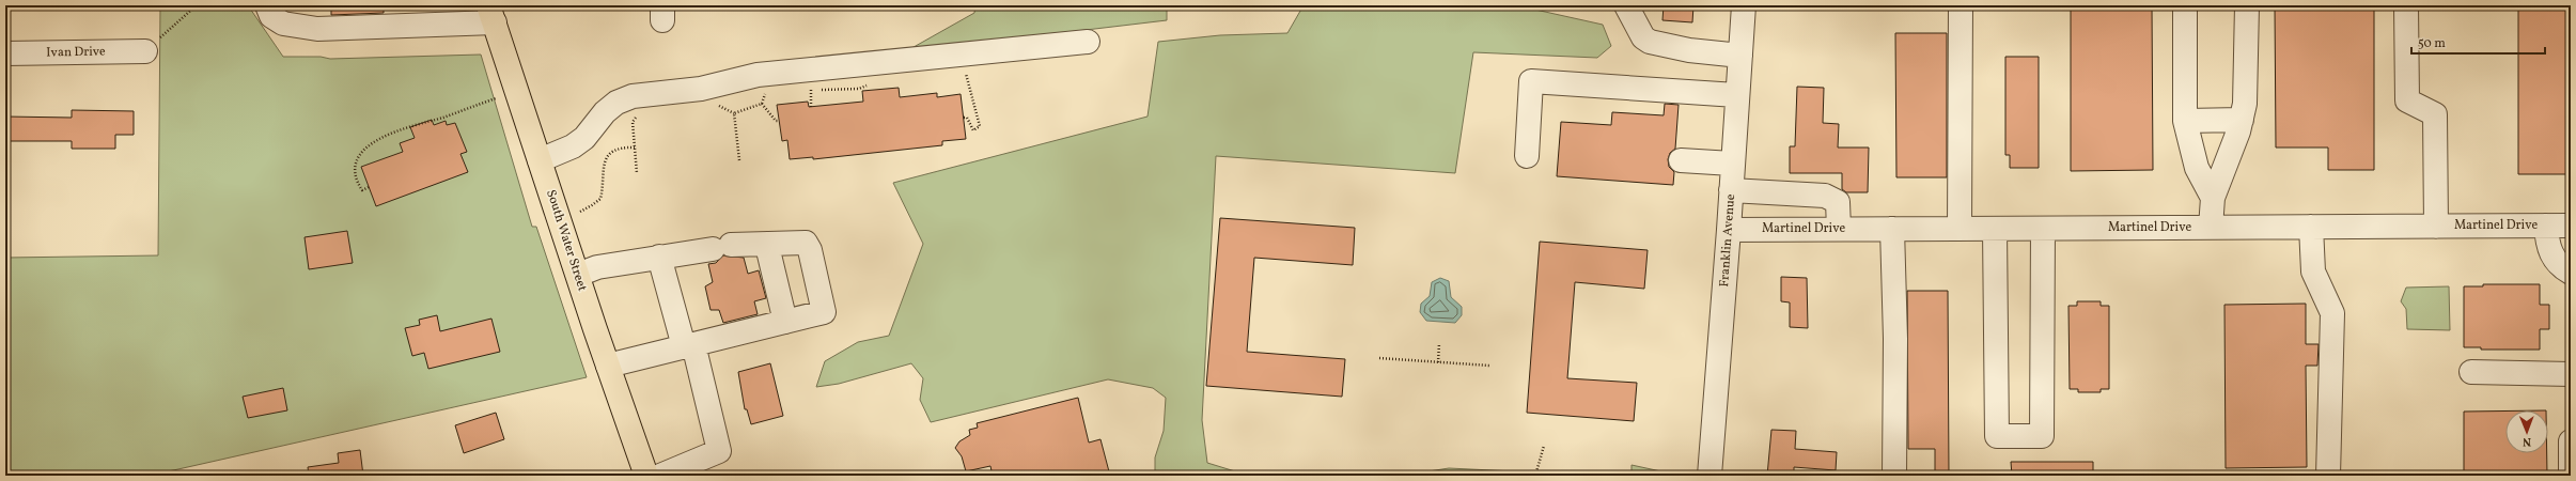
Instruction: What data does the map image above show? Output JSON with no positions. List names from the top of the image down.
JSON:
{
  "streets": {
    "main road": ["South Water Street"],
    "street": ["Ivan Drive", "Martinel Drive", "Franklin Avenue"]
  },
  "crossings": [
    ["Martinel Drive", "Franklin Avenue"]
  ],
  "scale_bar": "50 m",
  "north": "bottom"
}
